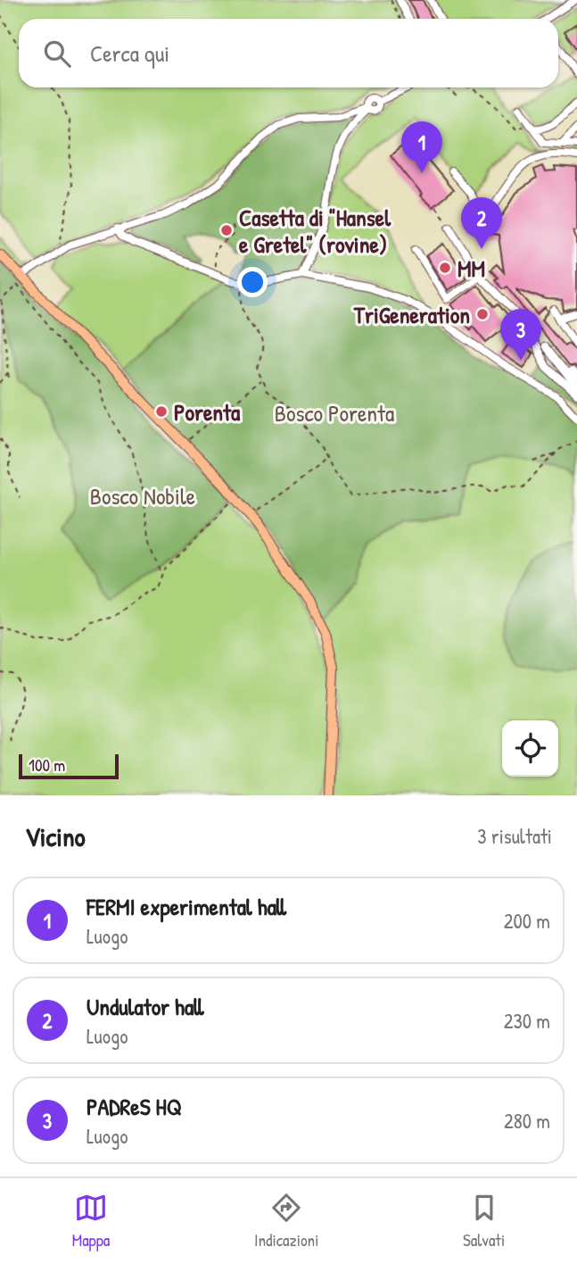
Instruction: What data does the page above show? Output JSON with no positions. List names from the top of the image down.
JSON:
{
  "parks": ["Bosco Porenta", "Bosco Nobile"],
  "places": [
    "Casetta di \"Hansel e Gretel\" (rovine)",
    "MM",
    "TriGeneration",
    "Porenta"
  ],
  "scale_bar": "100 m",
  "page": {
    "search": "Cerca qui",
    "pins": ["1", "2", "3"],
    "scale": "100 m",
    "heading": ["Vicino", "3 risultati"],
    "list": [
      {
        "mark": "1",
        "name": "FERMI experimental hall",
        "note": "Luogo",
        "value": "200 m"
      },
      {
        "mark": "2",
        "name": "Undulator hall",
        "note": "Luogo",
        "value": "230 m"
      },
      {
        "mark": "3",
        "name": "PADReS HQ",
        "note": "Luogo",
        "value": "280 m"
      }
    ],
    "nav": ["Mappa", "Indicazioni", "Salvati"]
  }
}
